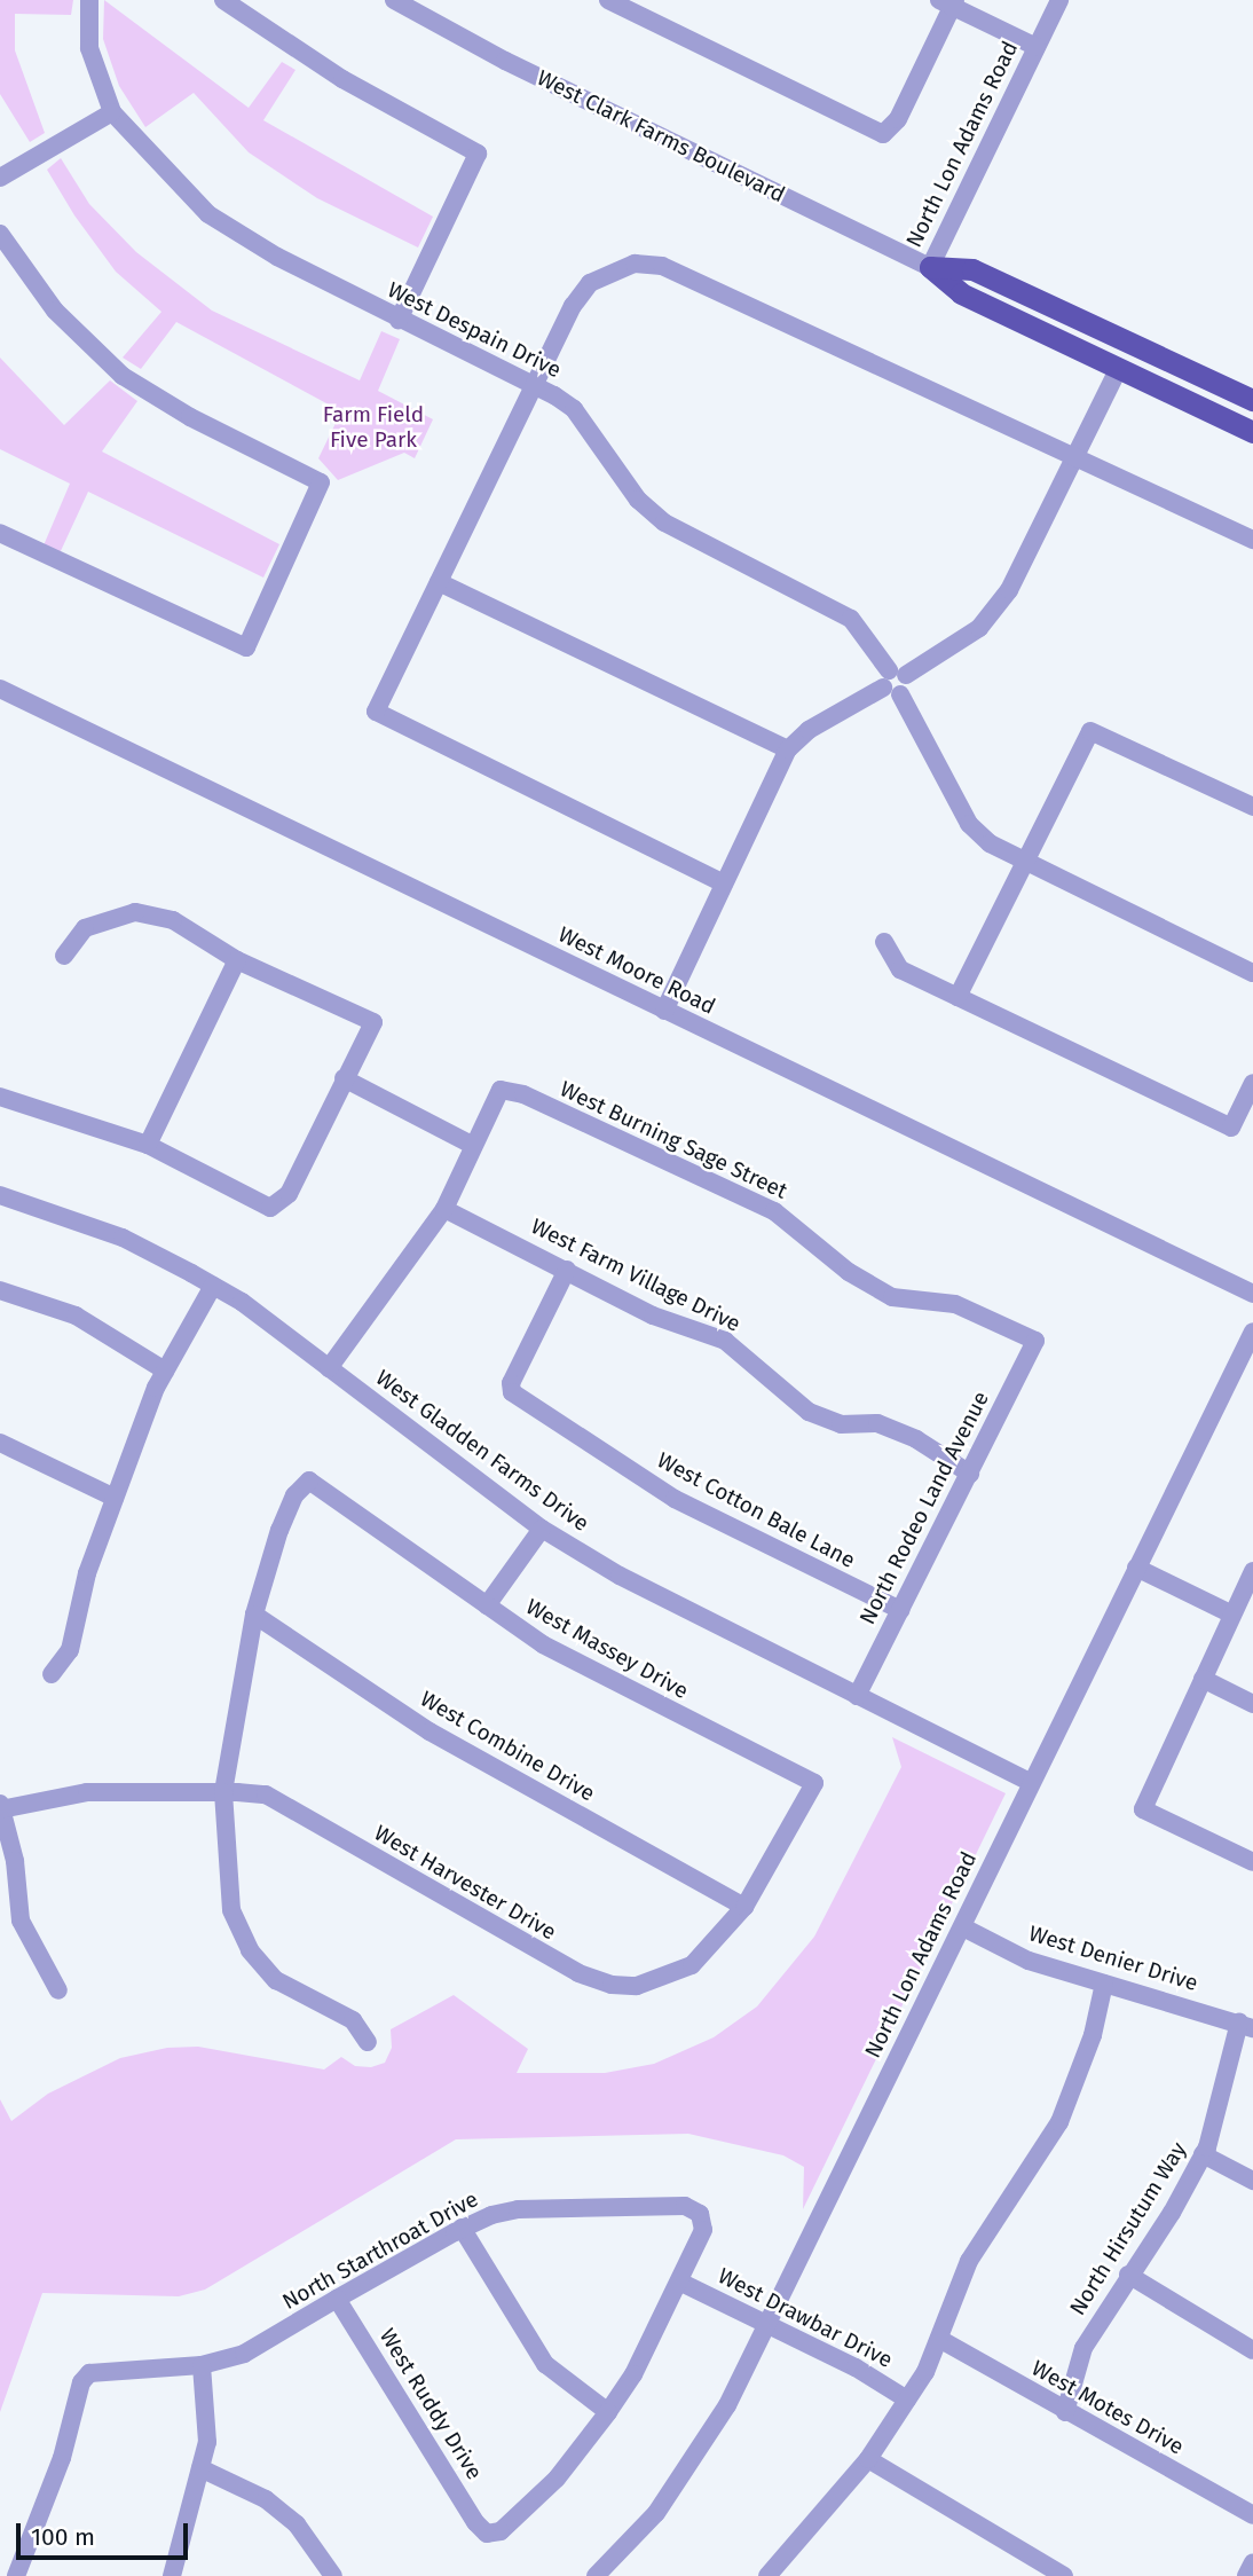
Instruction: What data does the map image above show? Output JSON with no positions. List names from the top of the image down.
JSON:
{
  "streets": {
    "main road": ["West Clark Farms Boulevard"],
    "street": [
      "North Lon Adams Road",
      "West Despain Drive",
      "West Moore Road",
      "West Burning Sage Street",
      "West Farm Village Drive",
      "West Gladden Farms Drive",
      "North Rodeo Land Avenue",
      "West Cotton Bale Lane",
      "West Massey Drive",
      "West Combine Drive",
      "West Harvester Drive",
      "West Denier Drive",
      "North Hirsutum Way",
      "North Starthroat Drive",
      "West Drawbar Drive",
      "West Ruddy Drive",
      "West Motes Drive"
    ]
  },
  "crossings": [
    ["West Clark Farms Boulevard", "North Lon Adams Road"],
    ["North Lon Adams Road", "West Gladden Farms Drive"],
    ["North Lon Adams Road", "West Denier Drive"],
    ["North Lon Adams Road", "West Drawbar Drive"],
    ["West Burning Sage Street", "North Rodeo Land Avenue"],
    ["West Farm Village Drive", "North Rodeo Land Avenue"],
    ["West Farm Village Drive", "West Cotton Bale Lane"],
    ["West Gladden Farms Drive", "North Rodeo Land Avenue"],
    ["North Rodeo Land Avenue", "West Cotton Bale Lane"],
    ["West Massey Drive", "West Combine Drive"],
    ["West Massey Drive", "West Harvester Drive"],
    ["West Combine Drive", "West Harvester Drive"],
    ["West Denier Drive", "North Hirsutum Way"],
    ["North Hirsutum Way", "West Motes Drive"],
    ["North Starthroat Drive", "West Drawbar Drive"],
    ["North Starthroat Drive", "West Ruddy Drive"]
  ],
  "parks": ["Farm Field Five Park"],
  "scale_bar": "100 m"
}
